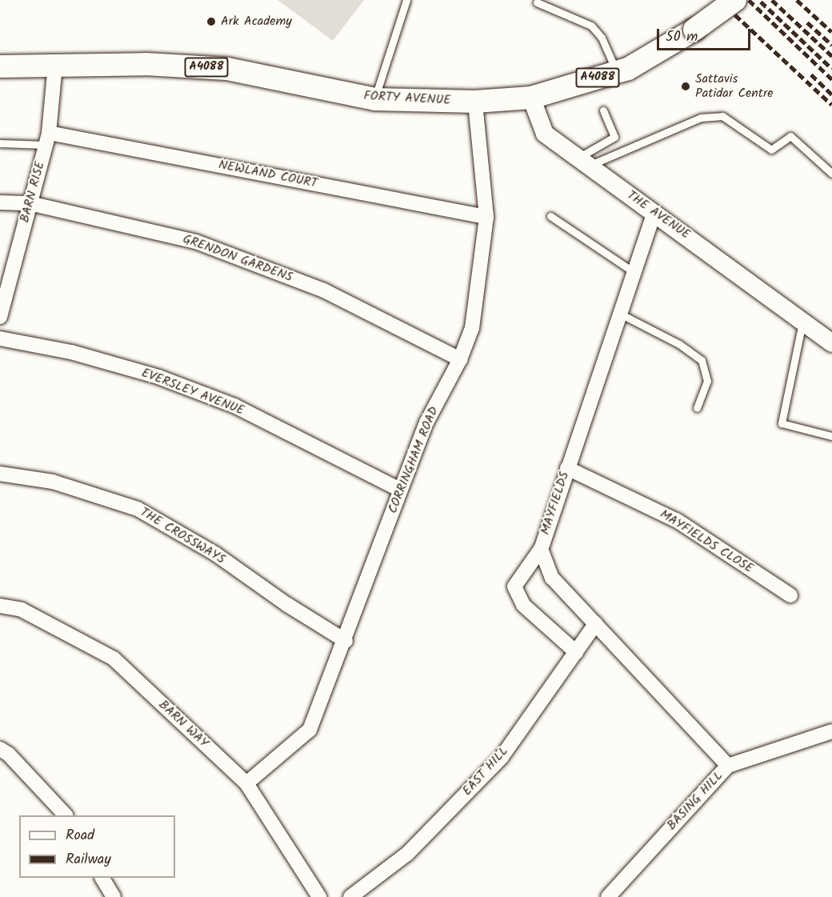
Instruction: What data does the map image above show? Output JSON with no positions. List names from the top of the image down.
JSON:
{
  "streets": {
    "main road": ["A4088", "FORTY AVENUE"],
    "street": [
      "NEWLAND COURT",
      "BARN RISE",
      "THE AVENUE",
      "GRENDON GARDENS",
      "EVERSLEY AVENUE",
      "CORRINGHAM ROAD",
      "MAYFIELDS",
      "THE CROSSWAYS",
      "MAYFIELDS CLOSE",
      "BARN WAY",
      "EAST HILL",
      "BASING HILL"
    ]
  },
  "crossings": [
    ["FORTY AVENUE", "BARN RISE"],
    ["FORTY AVENUE", "THE AVENUE"],
    ["FORTY AVENUE", "CORRINGHAM ROAD"],
    ["NEWLAND COURT", "BARN RISE"],
    ["NEWLAND COURT", "CORRINGHAM ROAD"],
    ["BARN RISE", "GRENDON GARDENS"],
    ["THE AVENUE", "MAYFIELDS"],
    ["GRENDON GARDENS", "CORRINGHAM ROAD"],
    ["EVERSLEY AVENUE", "CORRINGHAM ROAD"],
    ["CORRINGHAM ROAD", "THE CROSSWAYS"],
    ["CORRINGHAM ROAD", "BARN WAY"],
    ["MAYFIELDS", "MAYFIELDS CLOSE"],
    ["MAYFIELDS", "EAST HILL"],
    ["MAYFIELDS", "BASING HILL"]
  ],
  "places": ["Ark Academy", "Sattavis Patidar Centre"],
  "legend": ["Road", "Railway"],
  "scale_bar": "50 m"
}
